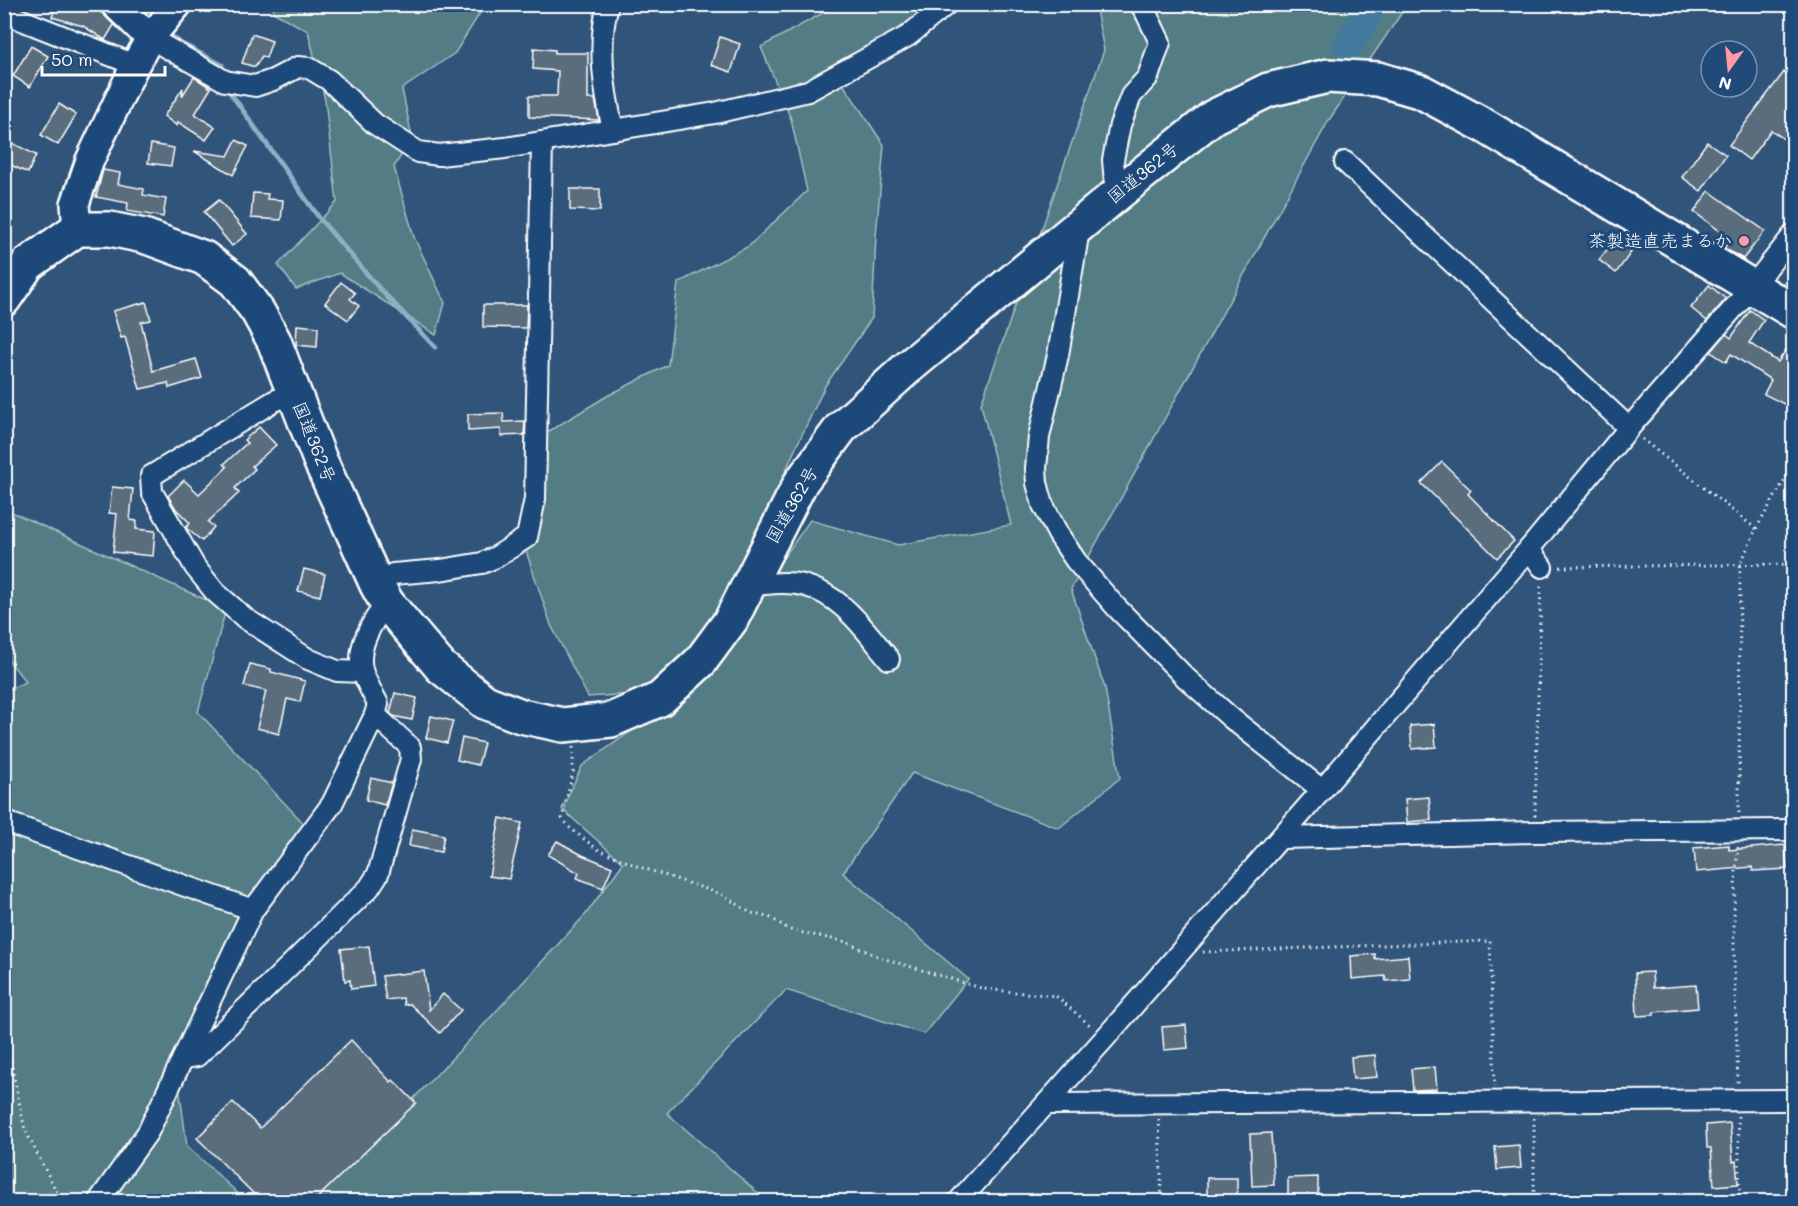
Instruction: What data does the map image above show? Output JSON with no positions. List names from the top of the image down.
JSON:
{
  "streets": {
    "highway": ["国道362号"]
  },
  "places": ["茶製造直売まるか"],
  "scale_bar": "50 m",
  "north": "bottom"
}
